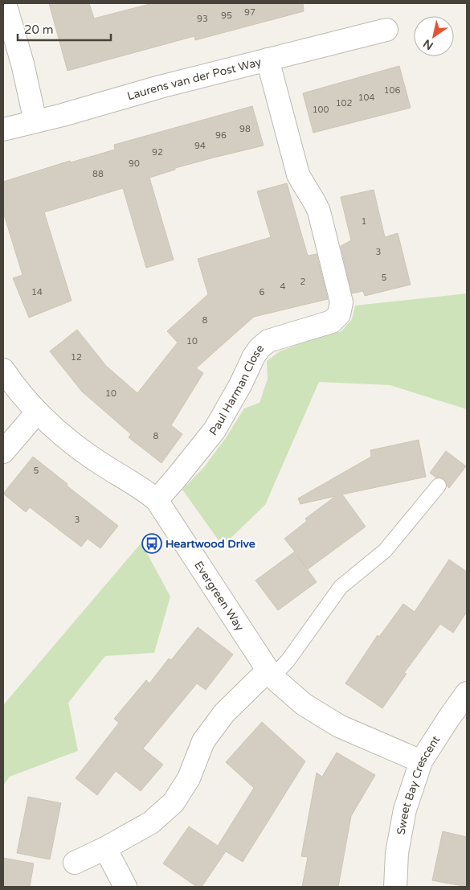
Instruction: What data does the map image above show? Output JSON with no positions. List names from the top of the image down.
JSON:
{
  "streets": {
    "street": [
      "Laurens van der Post Way",
      "Paul Harman Close",
      "Evergreen Way",
      "Sweet Bay Crescent"
    ]
  },
  "crossings": [
    ["Laurens van der Post Way", "Paul Harman Close"],
    ["Paul Harman Close", "Evergreen Way"],
    ["Evergreen Way", "Sweet Bay Crescent"]
  ],
  "places": {
    "bus stop": ["Heartwood Drive"]
  },
  "house_numbers": [
    "97",
    "95",
    "93",
    "106",
    "104",
    "102",
    "100",
    "98",
    "96",
    "94",
    "92",
    "90",
    "88",
    "1",
    "3",
    "5",
    "2",
    "4",
    "14",
    "6",
    "8",
    "10",
    "12",
    "10",
    "8",
    "5",
    "3"
  ],
  "scale_bar": "20 m",
  "north": "bottom left"
}
